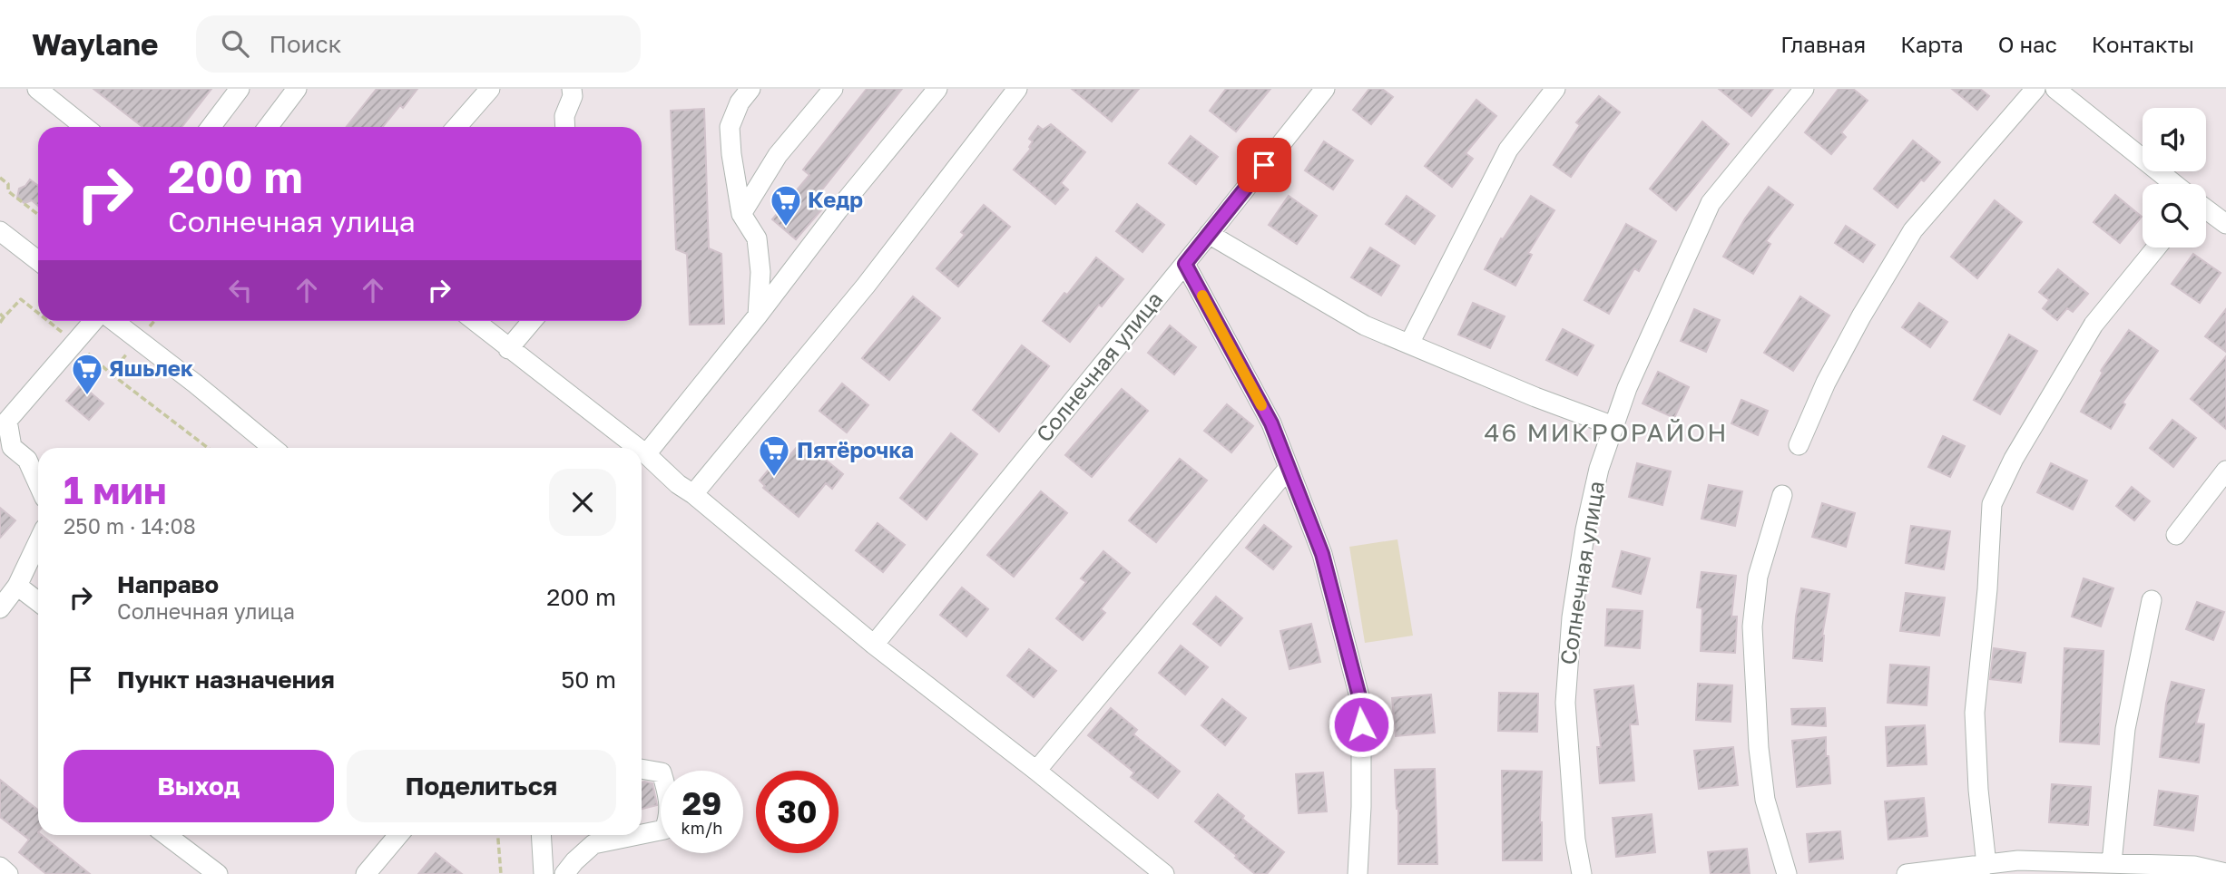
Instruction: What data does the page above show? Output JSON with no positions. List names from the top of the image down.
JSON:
{
  "streets": {
    "street": ["Солнечная улица"]
  },
  "districts": ["46 МИКРОРАЙОН"],
  "places": {
    "supermarket": ["Кедр", "Яшьлек", "Пятёрочка"]
  },
  "page": {
    "header": "Waylane",
    "search": "Поиск",
    "nav": [
      "Главная",
      "Карта",
      "О нас",
      "Контакты"
    ],
    "turn": ["200 m", "Солнечная улица"],
    "heading": ["1 мин", "250 m · 14:08"],
    "list": [
      {
        "name": "Направо",
        "note": "Солнечная улица",
        "value": "200 m"
      },
      {
        "name": "Пункт назначения",
        "value": "50 m"
      }
    ],
    "buttons": ["Выход", "Поделиться"],
    "speed": "29 km/h",
    "limit": "30"
  }
}
